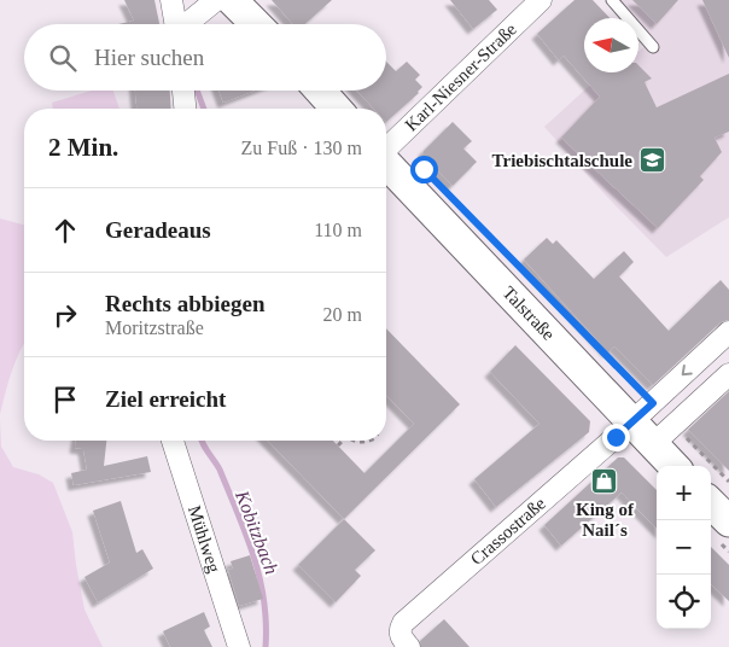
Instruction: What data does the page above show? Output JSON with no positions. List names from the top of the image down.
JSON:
{
  "streets": {
    "main road": ["Talstraße"],
    "street": ["Karl-Niesner-Straße", "Crassostraße", "Mühlweg"]
  },
  "crossings": [
    ["Talstraße", "Crassostraße"]
  ],
  "water": ["Kobitzbach"],
  "places": {
    "school or university": ["Triebischtalschule"],
    "shop": ["King of Nail´s"]
  },
  "north": "left",
  "page": {
    "search": "Hier suchen",
    "heading": ["2 Min.", "Zu Fuß · 130 m"],
    "list": [
      ["Geradeaus", "110 m"],
      ["Rechts abbiegen", "Moritzstraße", "20 m"],
      "Ziel erreicht"
    ],
    "map_buttons": ["+", "−"]
  }
}
